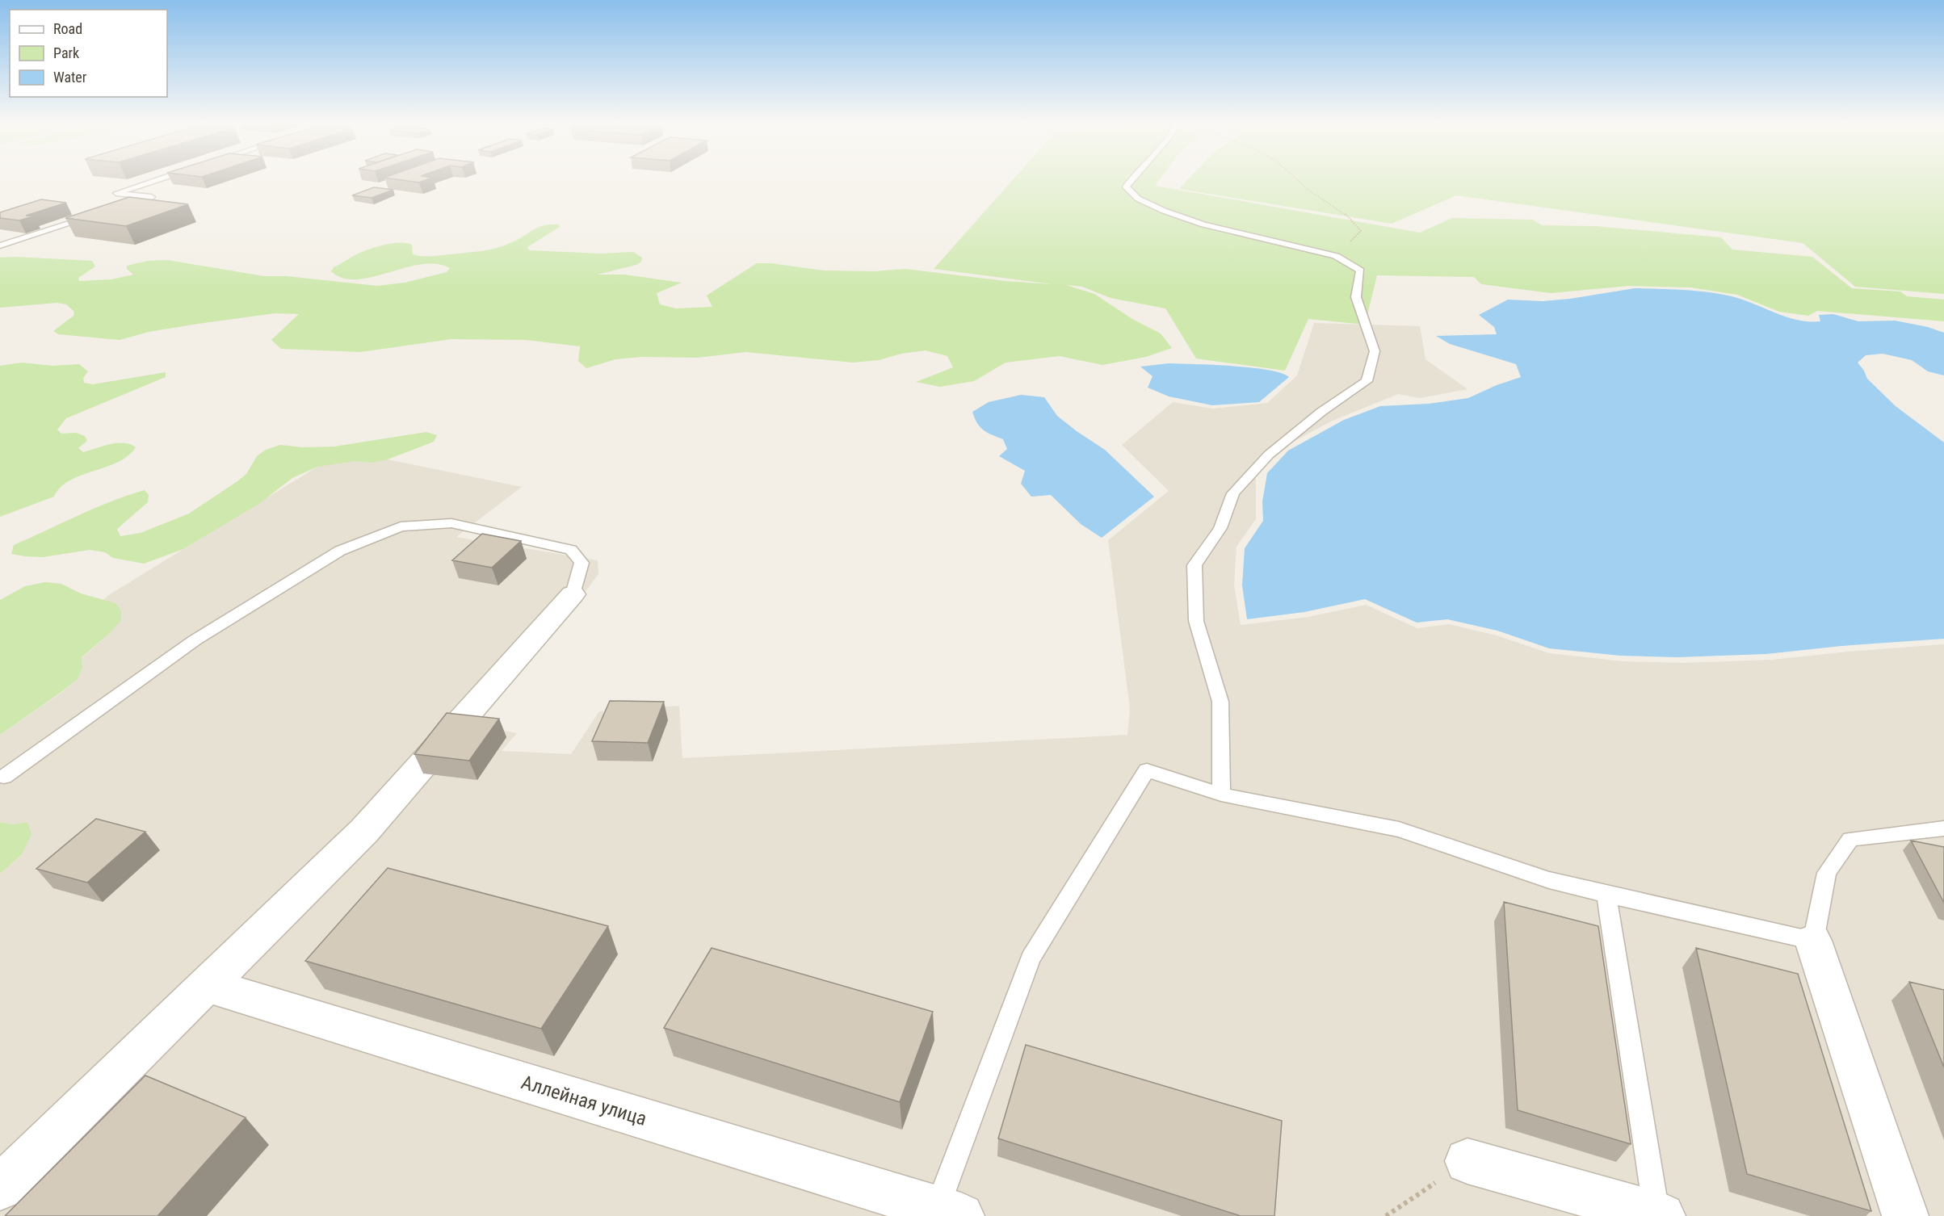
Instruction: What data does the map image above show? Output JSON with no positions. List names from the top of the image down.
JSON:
{
  "streets": {
    "street": ["Аллейная улица"]
  },
  "legend": ["Road", "Park", "Water"]
}
